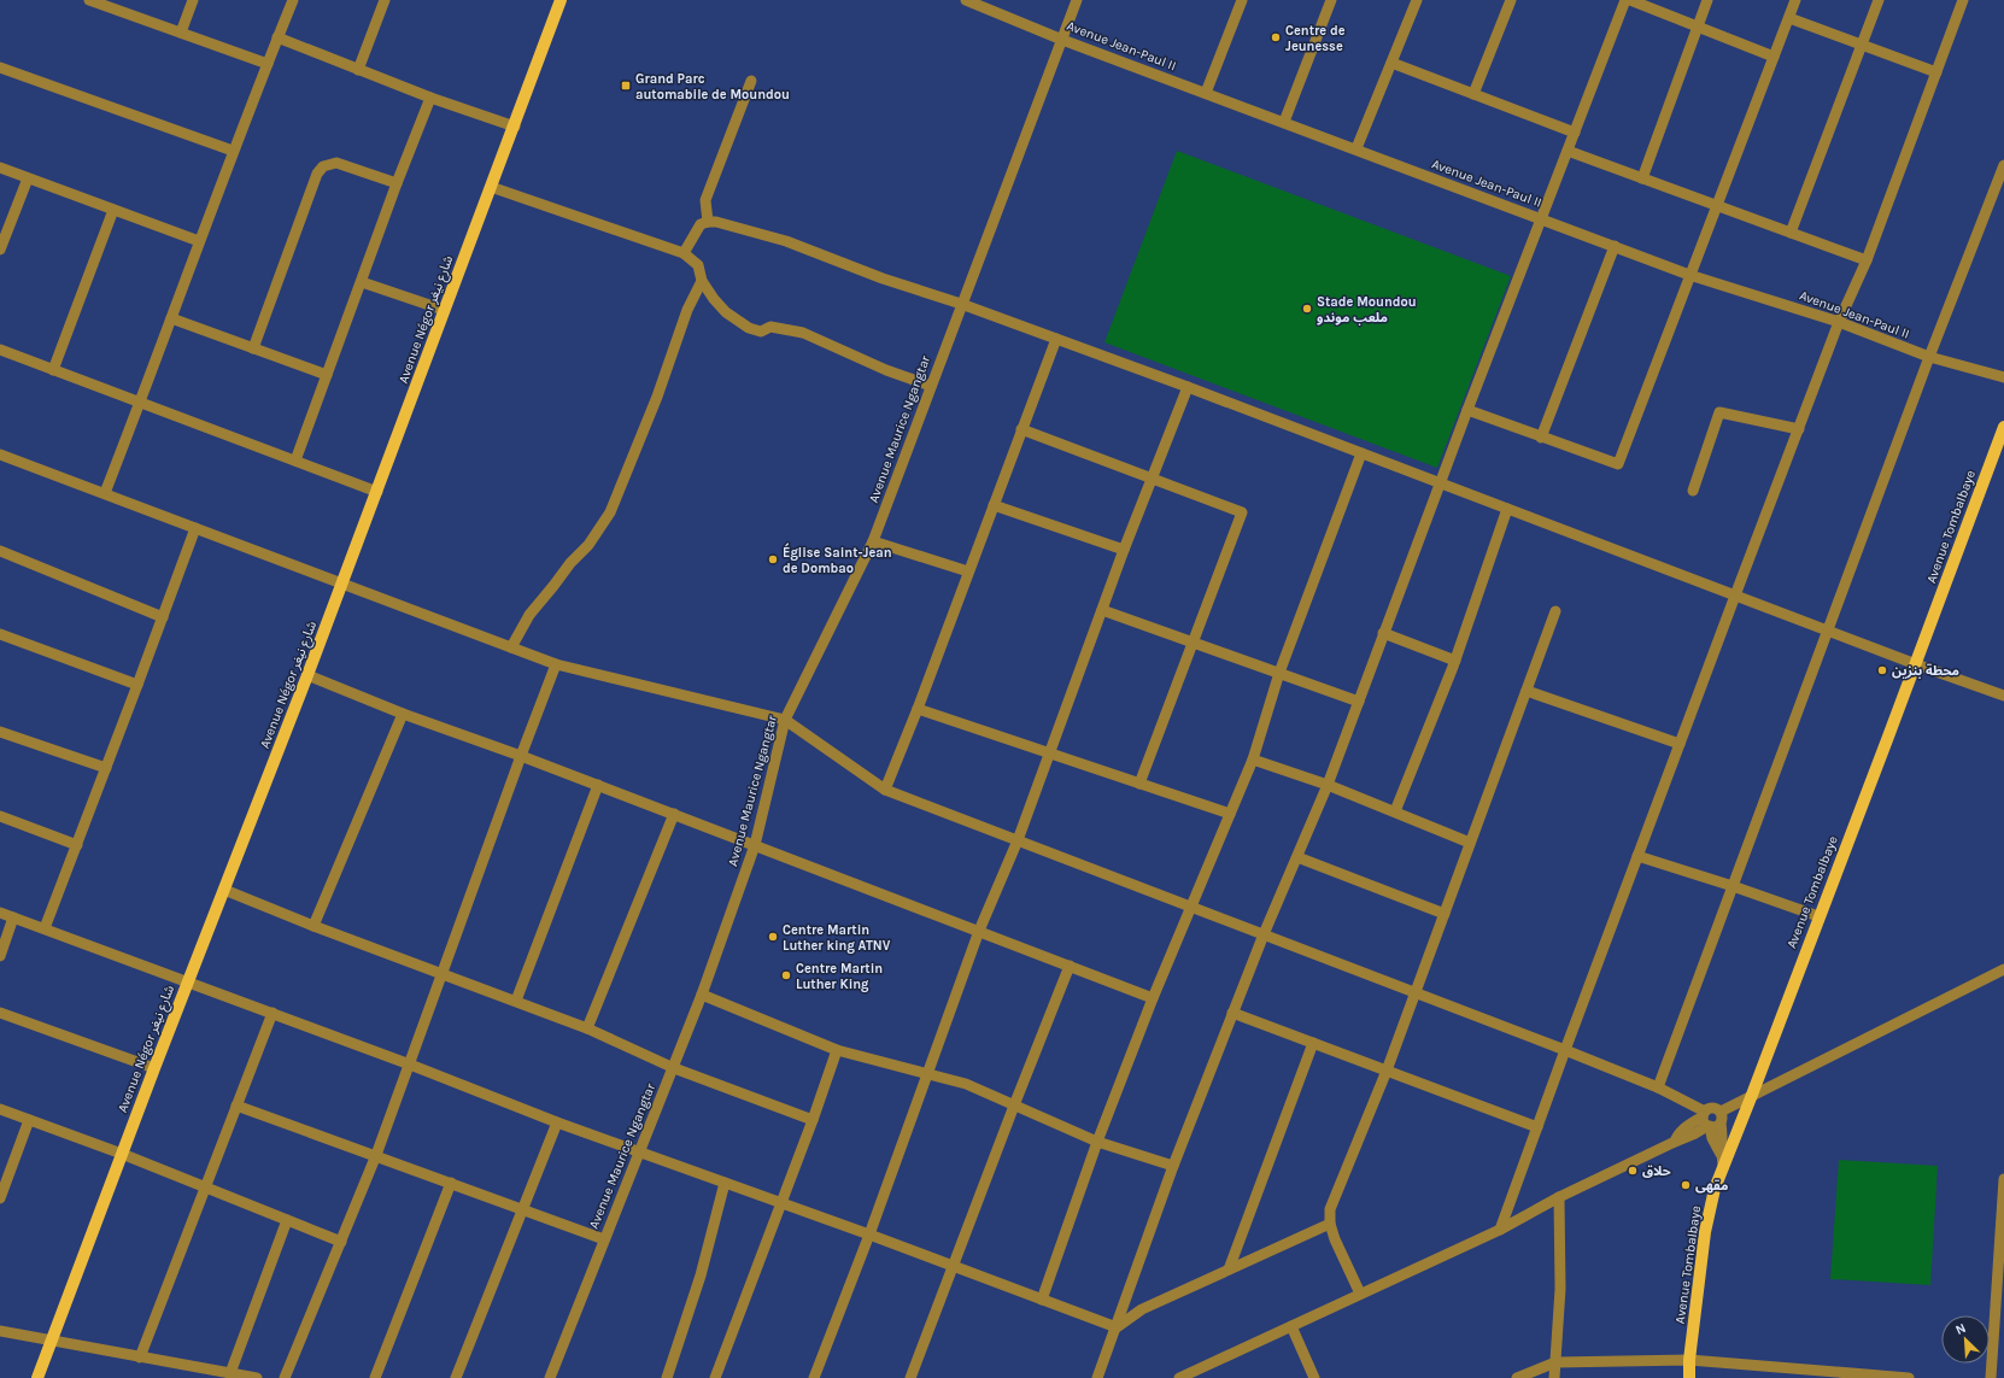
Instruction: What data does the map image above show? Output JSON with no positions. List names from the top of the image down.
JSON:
{
  "streets": {
    "main road": ["Avenue Négor شارع نيغر", "Avenue Tombalbaye"],
    "street": ["Avenue Jean-Paul II", "Avenue Maurice Ngangtar"]
  },
  "crossings": [
    ["Avenue Jean-Paul II", "Avenue Maurice Ngangtar"]
  ],
  "places": {
    "other": [
      "Centre de Jeunesse",
      "Stade Moundou ملعب موندو",
      "Église Saint-Jean de Dombao",
      "محطة بنزين",
      "Centre Martin Luther king ATNV",
      "Centre Martin Luther King",
      "حلاق",
      "مقهى"
    ],
    "transit": ["Grand Parc automabile de Moundou"]
  },
  "north": "top left"
}
